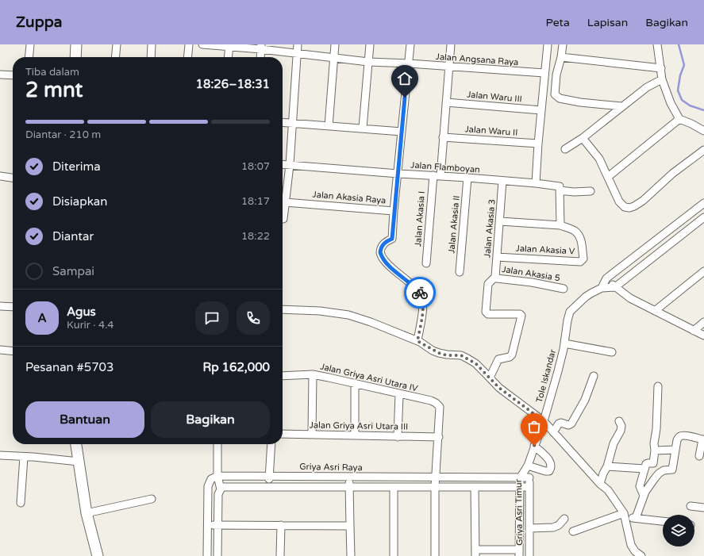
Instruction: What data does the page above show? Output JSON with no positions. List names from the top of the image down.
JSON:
{
  "streets": {
    "street": [
      "Jalan Angsana Raya",
      "Jalan Waru III",
      "Jalan Waru II",
      "Jalan Flamboyan",
      "Jalan Akasia Raya",
      "Jalan Akasia I",
      "Jalan Akasia II",
      "Jalan Akasia 3",
      "Jalan Akasia V",
      "Jalan Akasia 5",
      "Tole Iskandar",
      "Jalan Griya Asri Utara IV",
      "Jalan Griya Asri Utara III",
      "Griya Asri Raya",
      "Griya Asri Timur"
    ]
  },
  "crossings": [
    ["Jalan Angsana Raya", "Jalan Akasia Raya"],
    ["Jalan Angsana Raya", "Jalan Akasia I"],
    ["Jalan Waru III", "Jalan Akasia I"],
    ["Jalan Waru II", "Jalan Akasia I"],
    ["Jalan Flamboyan", "Jalan Akasia Raya"],
    ["Jalan Flamboyan", "Jalan Akasia I"],
    ["Jalan Flamboyan", "Jalan Akasia II"],
    ["Jalan Flamboyan", "Jalan Akasia 3"],
    ["Jalan Akasia 3", "Jalan Akasia V"],
    ["Jalan Akasia 3", "Jalan Akasia 5"],
    ["Tole Iskandar", "Griya Asri Raya"],
    ["Tole Iskandar", "Griya Asri Timur"],
    ["Jalan Griya Asri Utara IV", "Jalan Griya Asri Utara III"],
    ["Griya Asri Raya", "Griya Asri Timur"]
  ],
  "page": {
    "header": "Zuppa",
    "nav": ["Peta", "Lapisan", "Bagikan"],
    "heading": ["2 mnt", "Tiba dalam", "18:26–18:31"],
    "panel": [
      "Agus",
      "Kurir · 4.4",
      "Pesanan #5703",
      "Rp 162,000"
    ],
    "bar": "Diantar · 210 m",
    "list": [
      ["Diterima", "18:07"],
      ["Disiapkan", "18:17"],
      ["Diantar", "18:22"],
      "Sampai"
    ],
    "round": "A",
    "buttons": ["Bantuan", "Bagikan"]
  }
}
